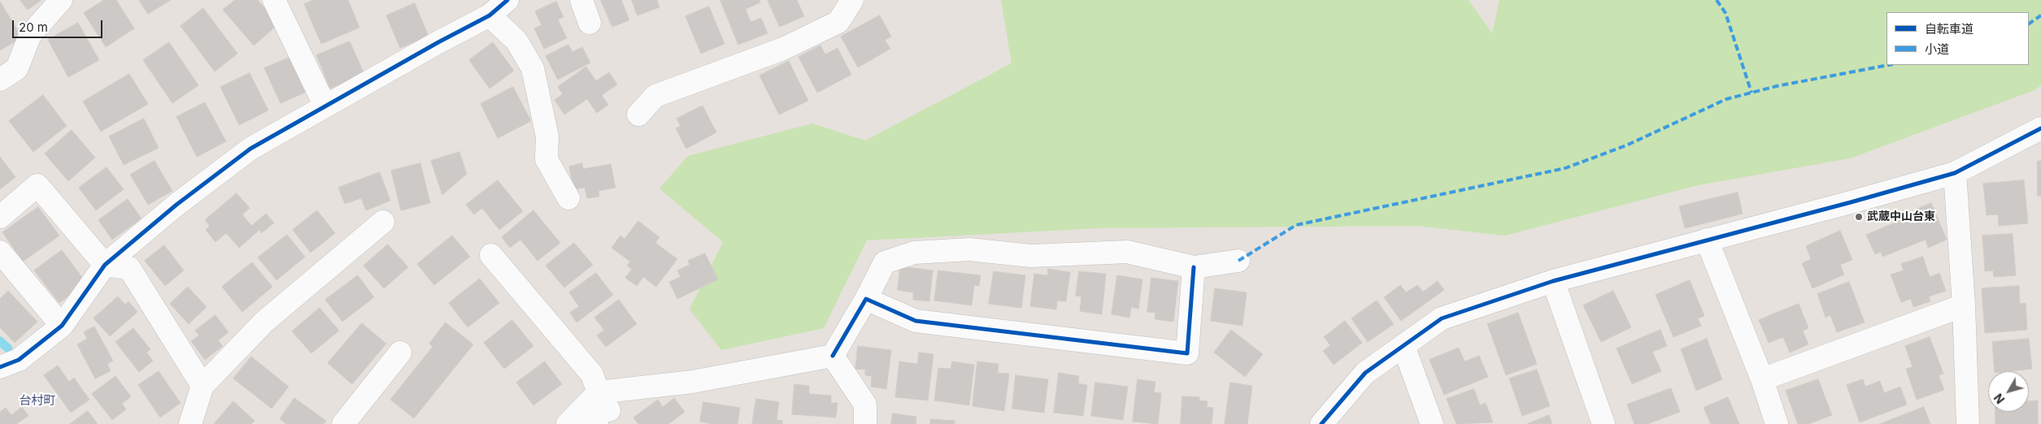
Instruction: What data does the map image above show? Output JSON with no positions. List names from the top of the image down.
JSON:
{
  "districts": ["台村町"],
  "places": ["武蔵中山台東"],
  "legend": ["自転車道", "小道"],
  "scale_bar": "20 m",
  "north": "bottom left"
}
